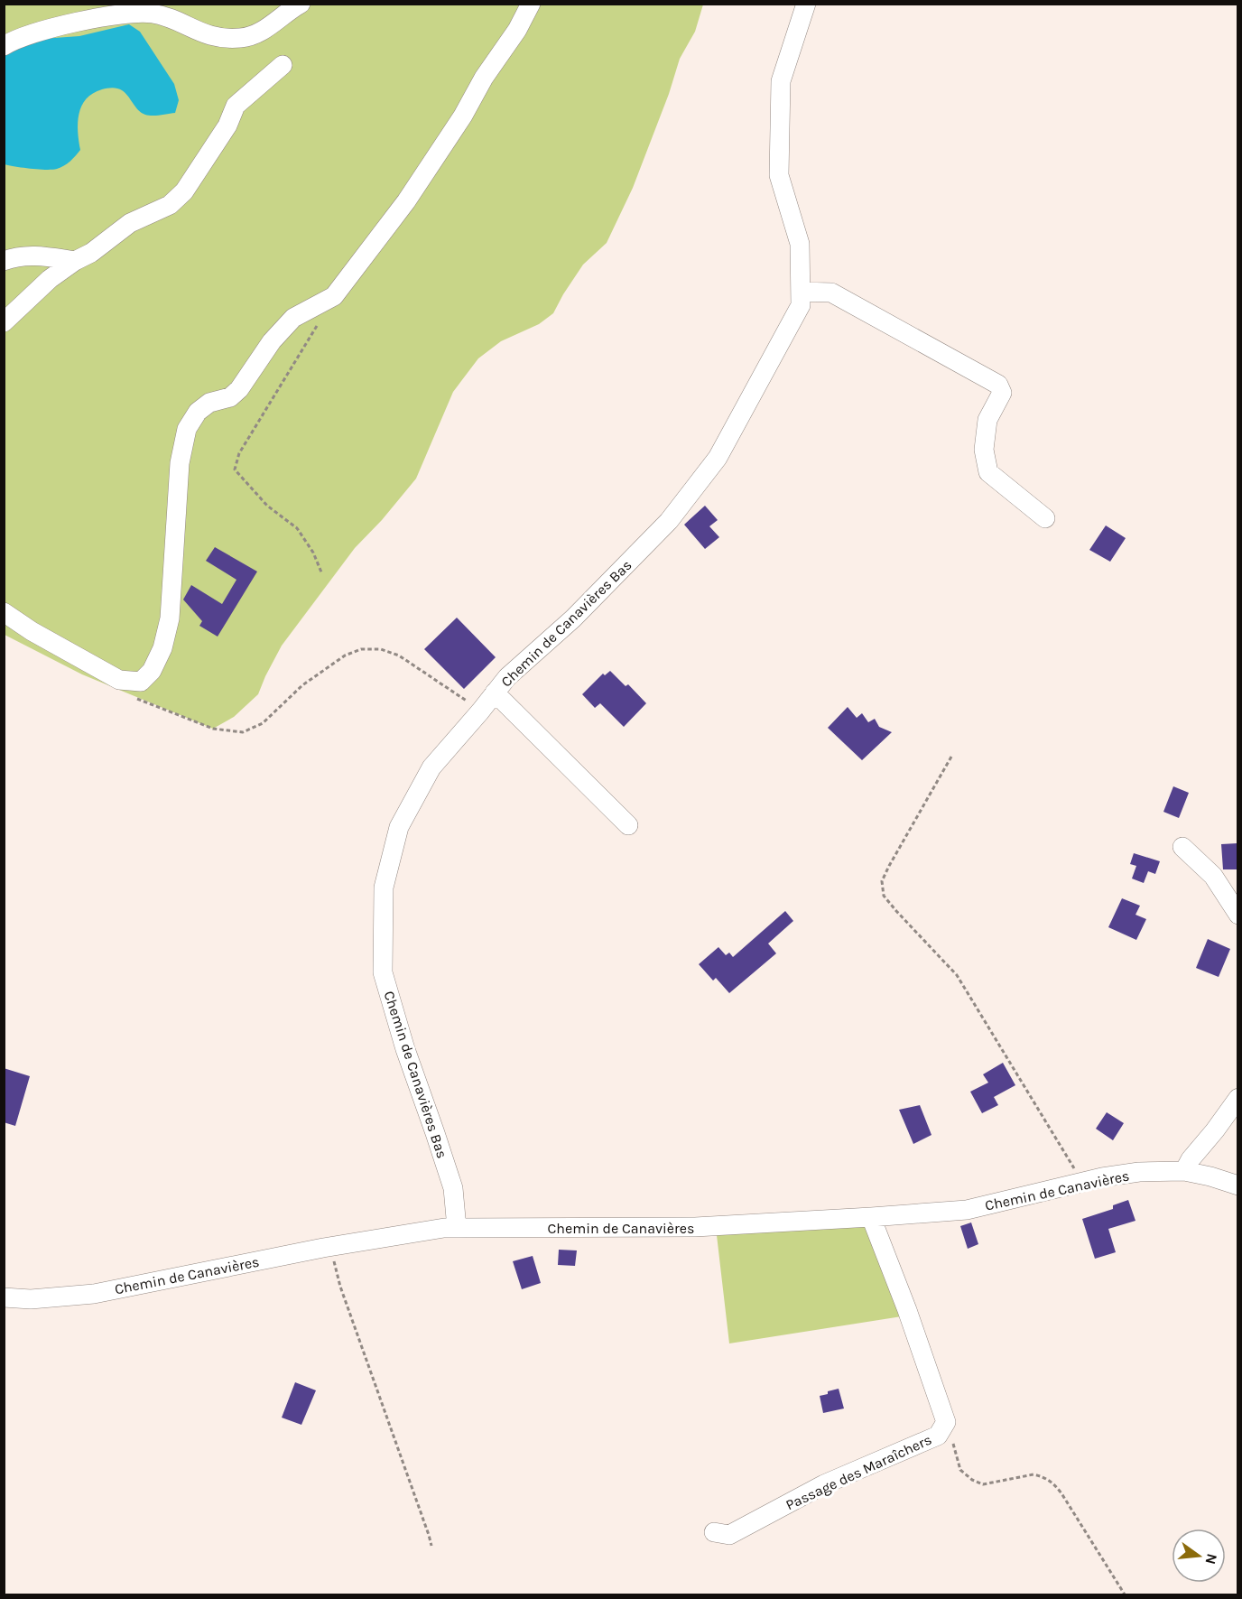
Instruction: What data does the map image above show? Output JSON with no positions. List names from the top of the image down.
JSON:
{
  "streets": {
    "street": ["Chemin de Canavières Bas", "Chemin de Canavières", "Passage des Maraîchers"]
  },
  "crossings": [
    ["Chemin de Canavières Bas", "Chemin de Canavières"],
    ["Chemin de Canavières", "Passage des Maraîchers"]
  ],
  "north": "right"
}
